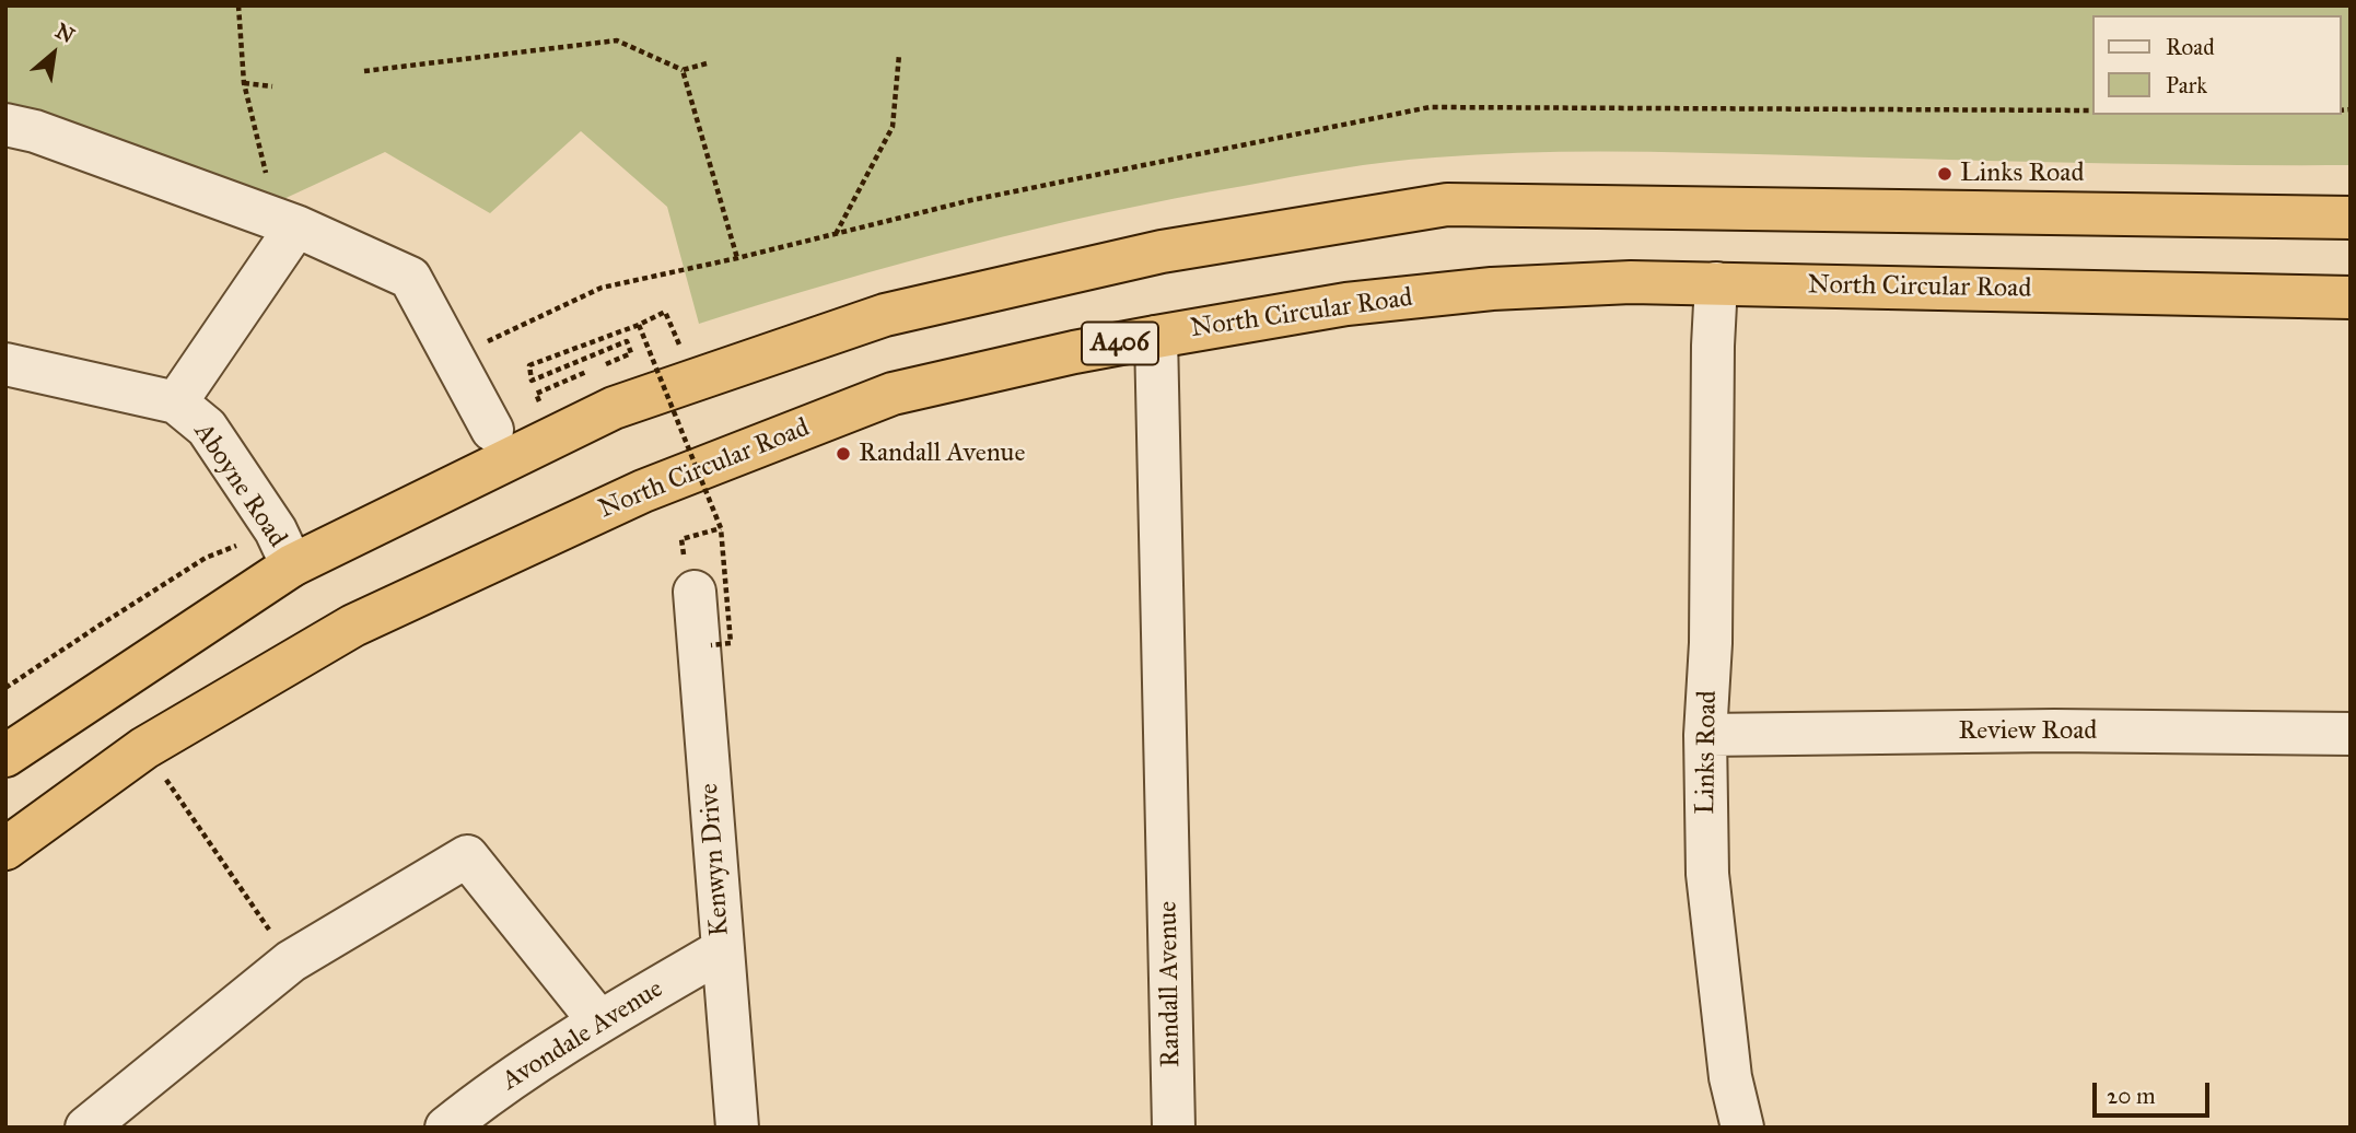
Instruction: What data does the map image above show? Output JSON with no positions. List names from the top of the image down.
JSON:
{
  "streets": {
    "highway": ["North Circular Road", "A406"],
    "street": [
      "Aboyne Road",
      "Review Road",
      "Links Road",
      "Kenwyn Drive",
      "Randall Avenue",
      "Avondale Avenue"
    ]
  },
  "crossings": [
    ["North Circular Road", "Links Road"],
    ["North Circular Road", "Randall Avenue"],
    ["Review Road", "Links Road"],
    ["Kenwyn Drive", "Avondale Avenue"]
  ],
  "places": ["Links Road", "Randall Avenue"],
  "legend": ["Road", "Park"],
  "scale_bar": "20 m",
  "north": "top right"
}
